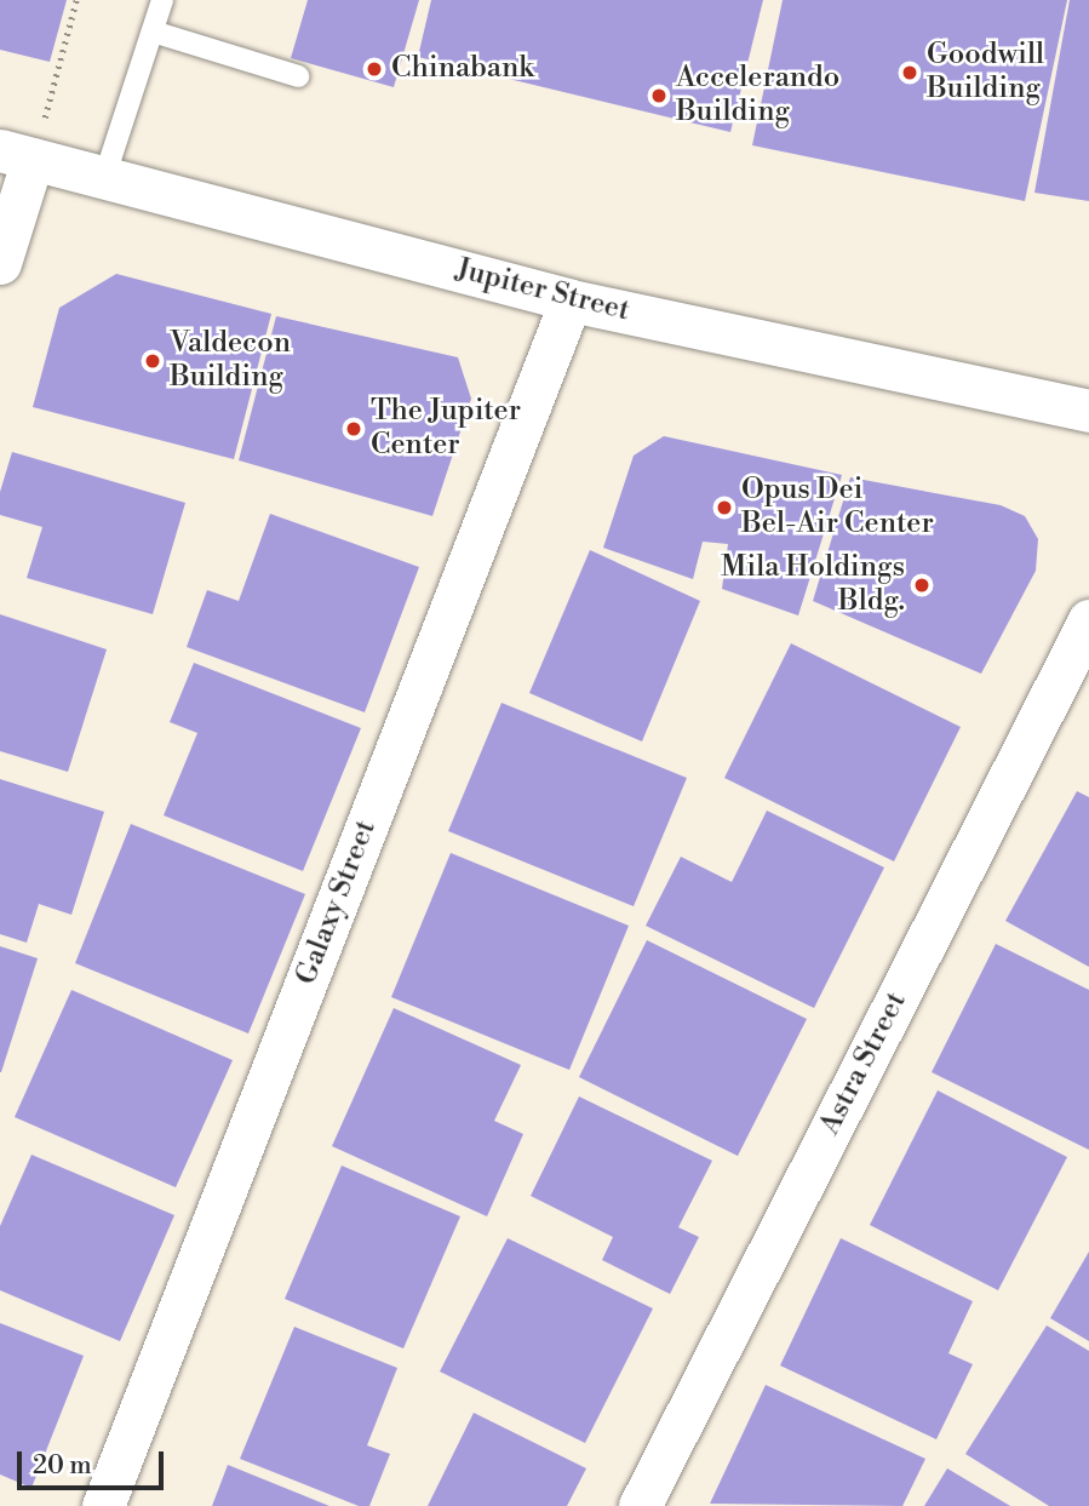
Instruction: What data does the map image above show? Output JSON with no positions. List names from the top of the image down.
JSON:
{
  "streets": {
    "street": ["Jupiter Street", "Galaxy Street", "Astra Street"]
  },
  "crossings": [
    ["Jupiter Street", "Galaxy Street"]
  ],
  "places": [
    "Chinabank",
    "Goodwill Building",
    "Accelerando Building",
    "Valdecon Building",
    "The Jupiter Center",
    "Opus Dei Bel-Air Center",
    "Mila Holdings Bldg."
  ],
  "scale_bar": "20 m"
}
